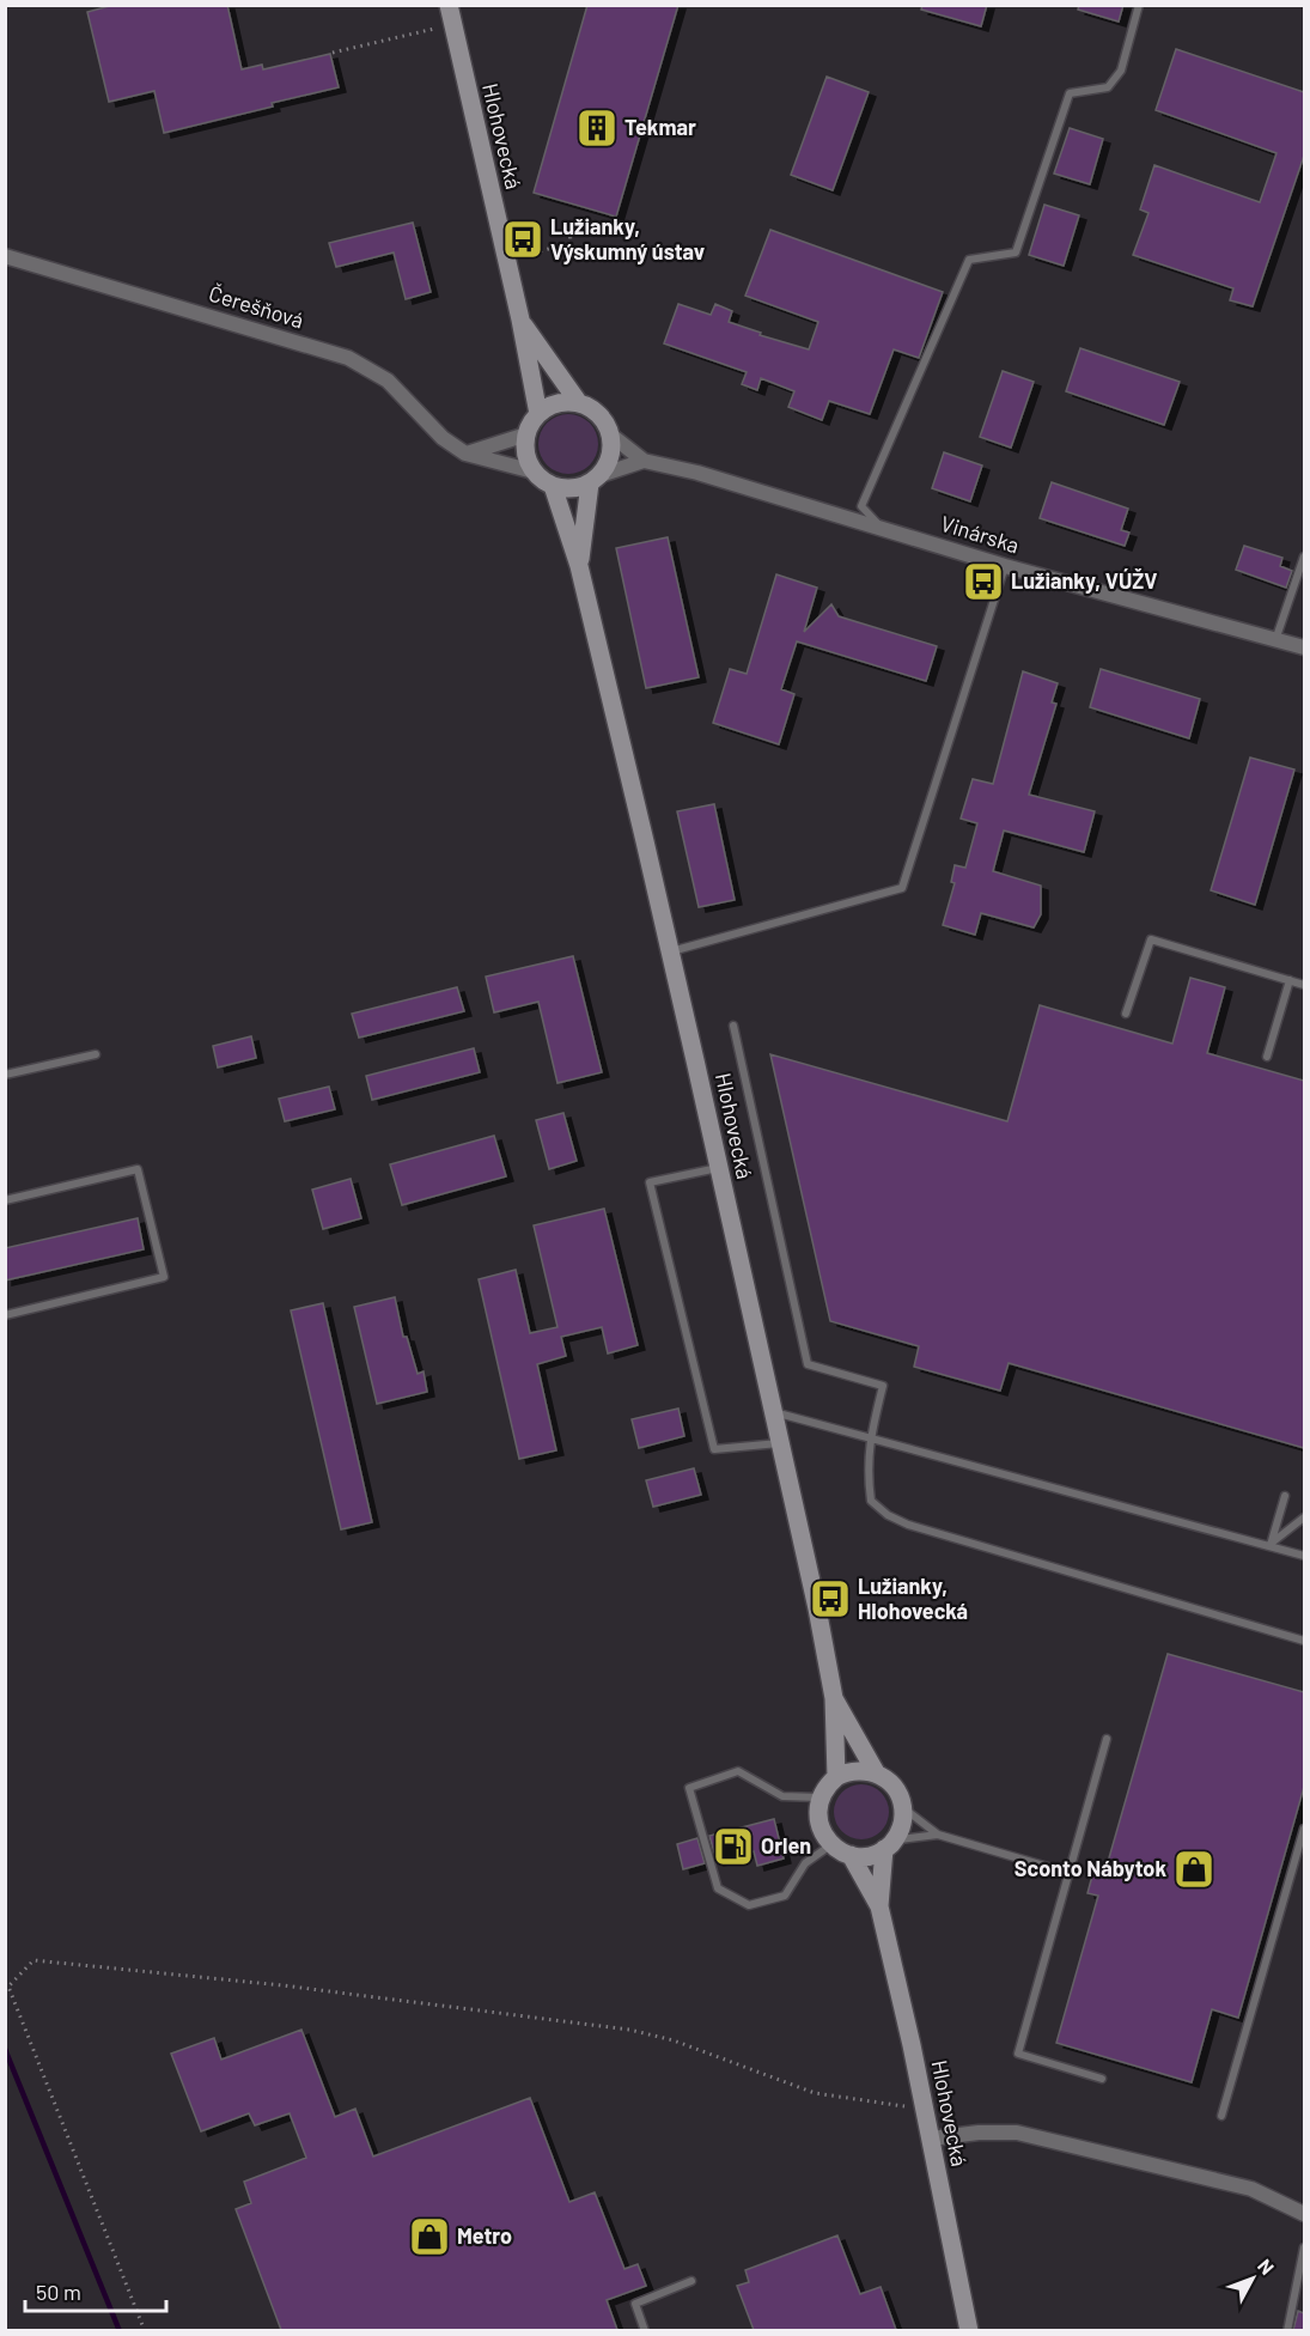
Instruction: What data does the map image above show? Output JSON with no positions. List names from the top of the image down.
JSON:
{
  "streets": {
    "main road": ["Hlohovecká"],
    "street": ["Čerešňová", "Vinárska"]
  },
  "crossings": [
    ["Hlohovecká", "Čerešňová"],
    ["Hlohovecká", "Vinárska"],
    ["Čerešňová", "Vinárska"]
  ],
  "places": {
    "building": ["Tekmar"],
    "bus stop": ["Lužianky, Výskumný ústav", "Lužianky, VÚŽV", "Lužianky, Hlohovecká"],
    "fuel station": ["Orlen"],
    "shop": ["Sconto Nábytok", "Metro"]
  },
  "scale_bar": "50 m",
  "north": "top right"
}
